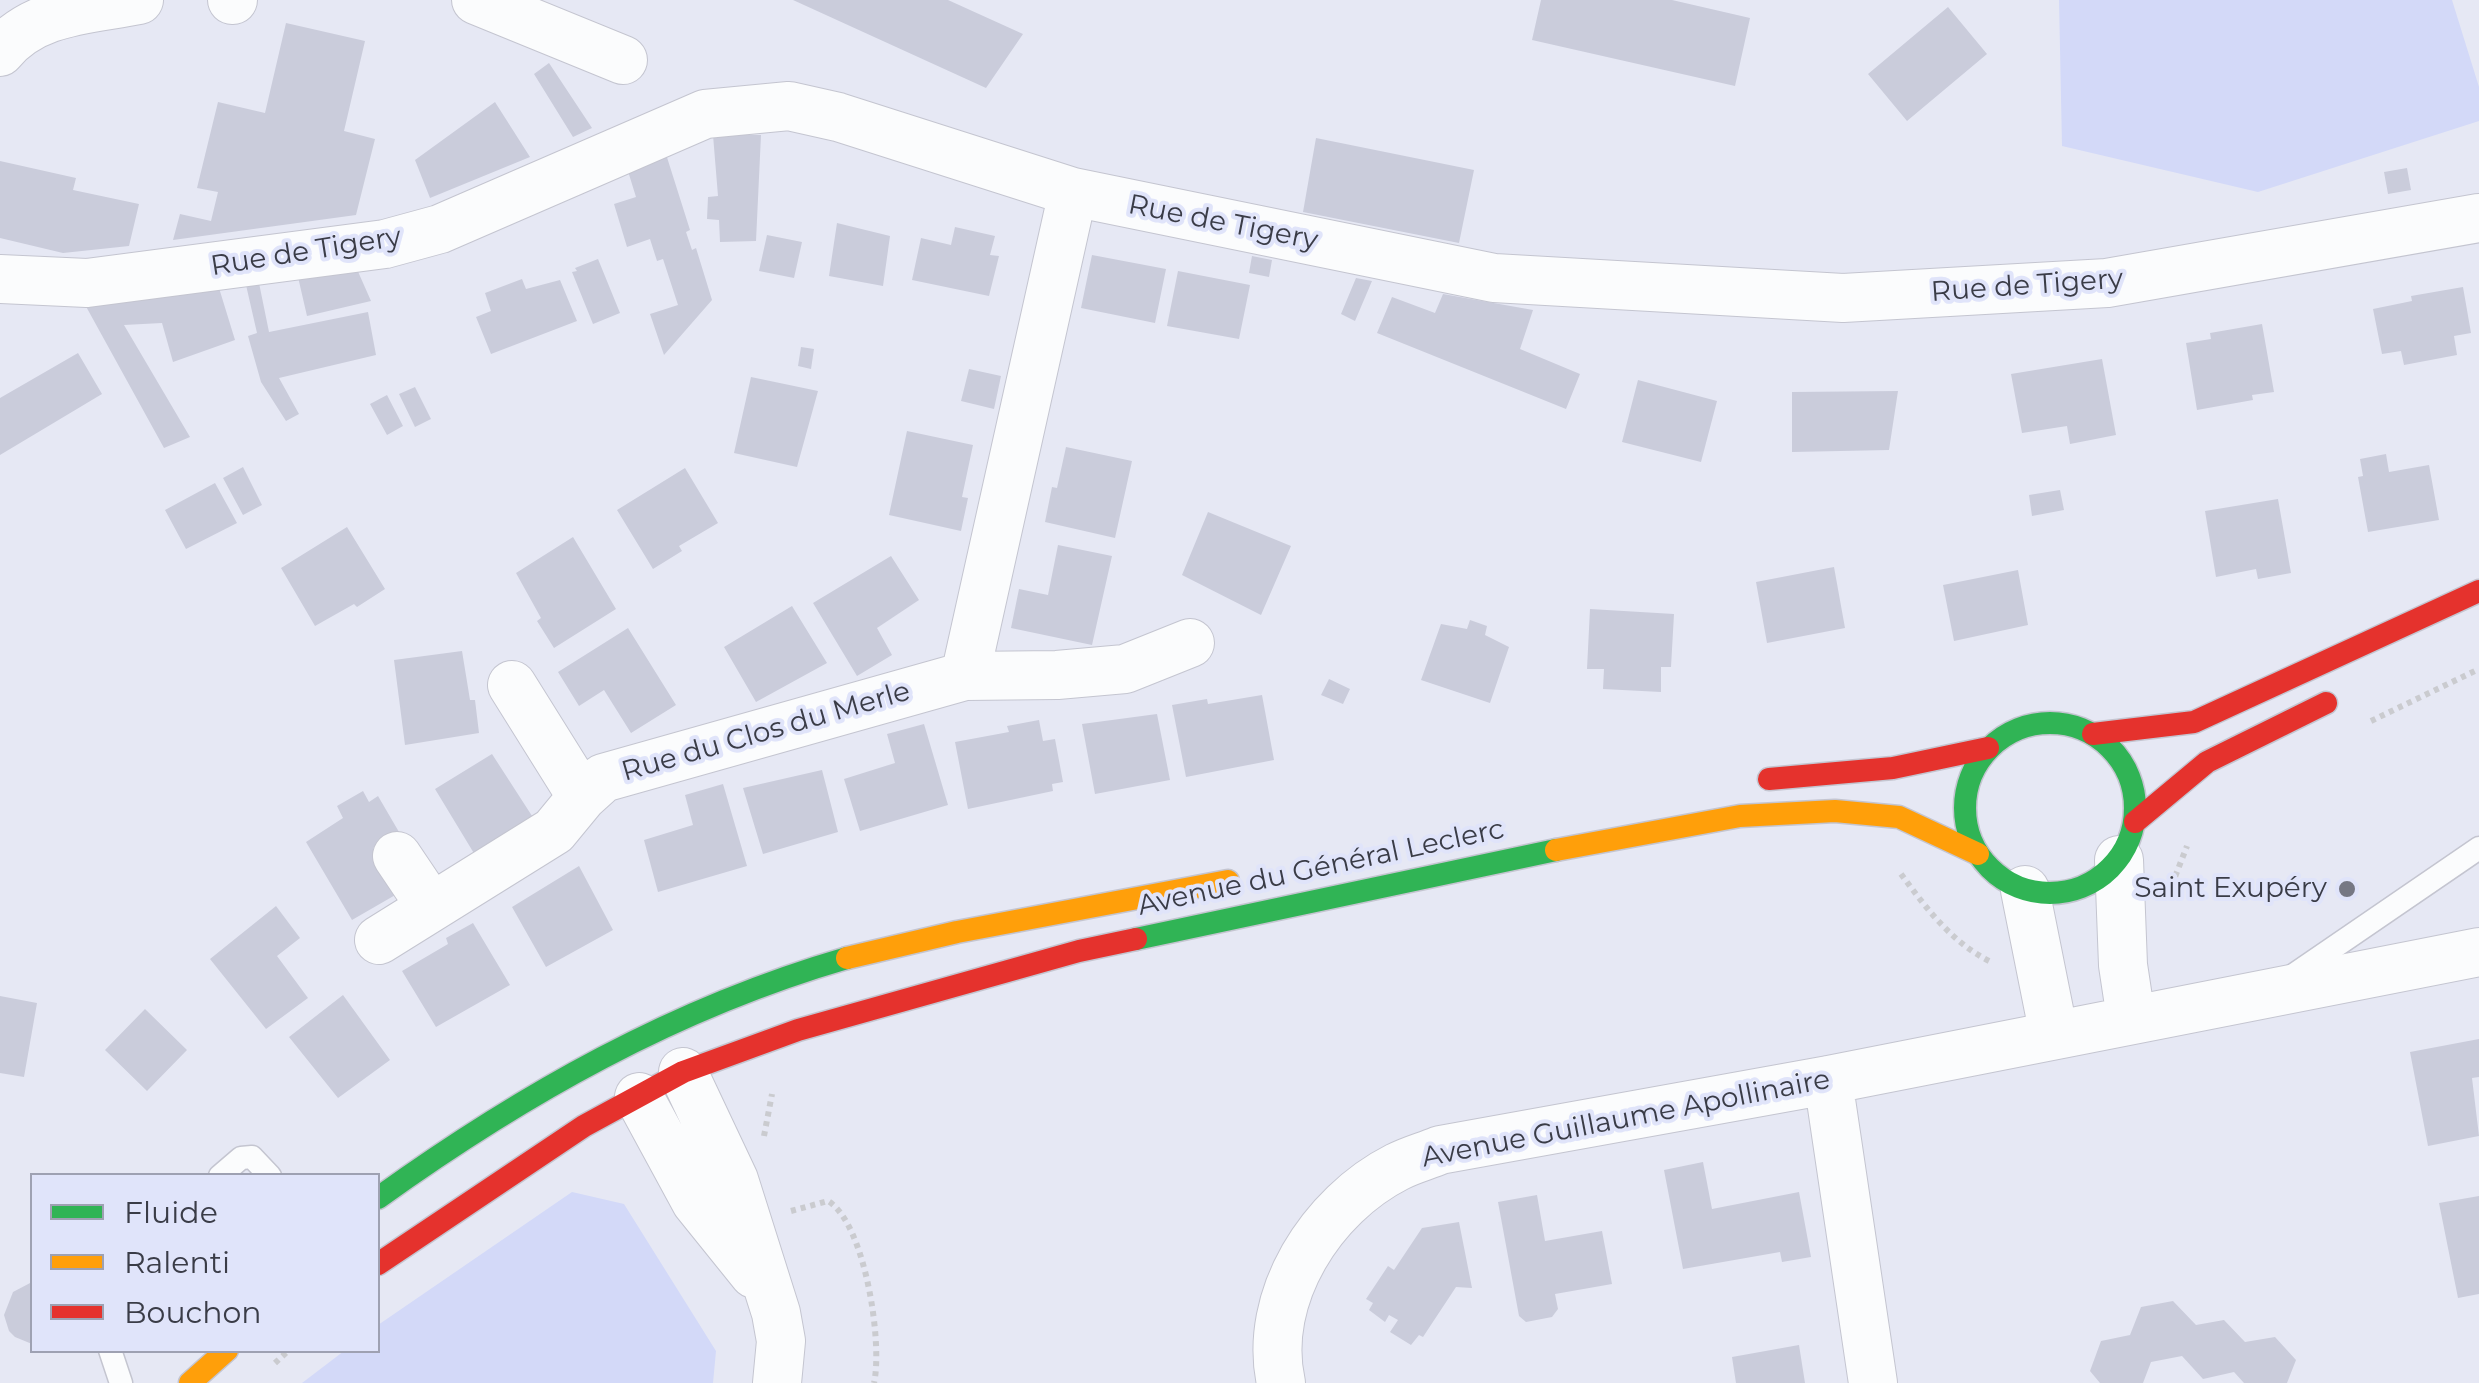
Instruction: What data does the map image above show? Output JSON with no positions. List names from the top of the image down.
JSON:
{
  "streets": {
    "main road": ["Avenue du Général Leclerc"],
    "street": ["Rue de Tigery", "Rue du Clos du Merle", "Avenue Guillaume Apollinaire"]
  },
  "places": ["Saint Exupéry"],
  "legend": ["Fluide", "Ralenti", "Bouchon"]
}
